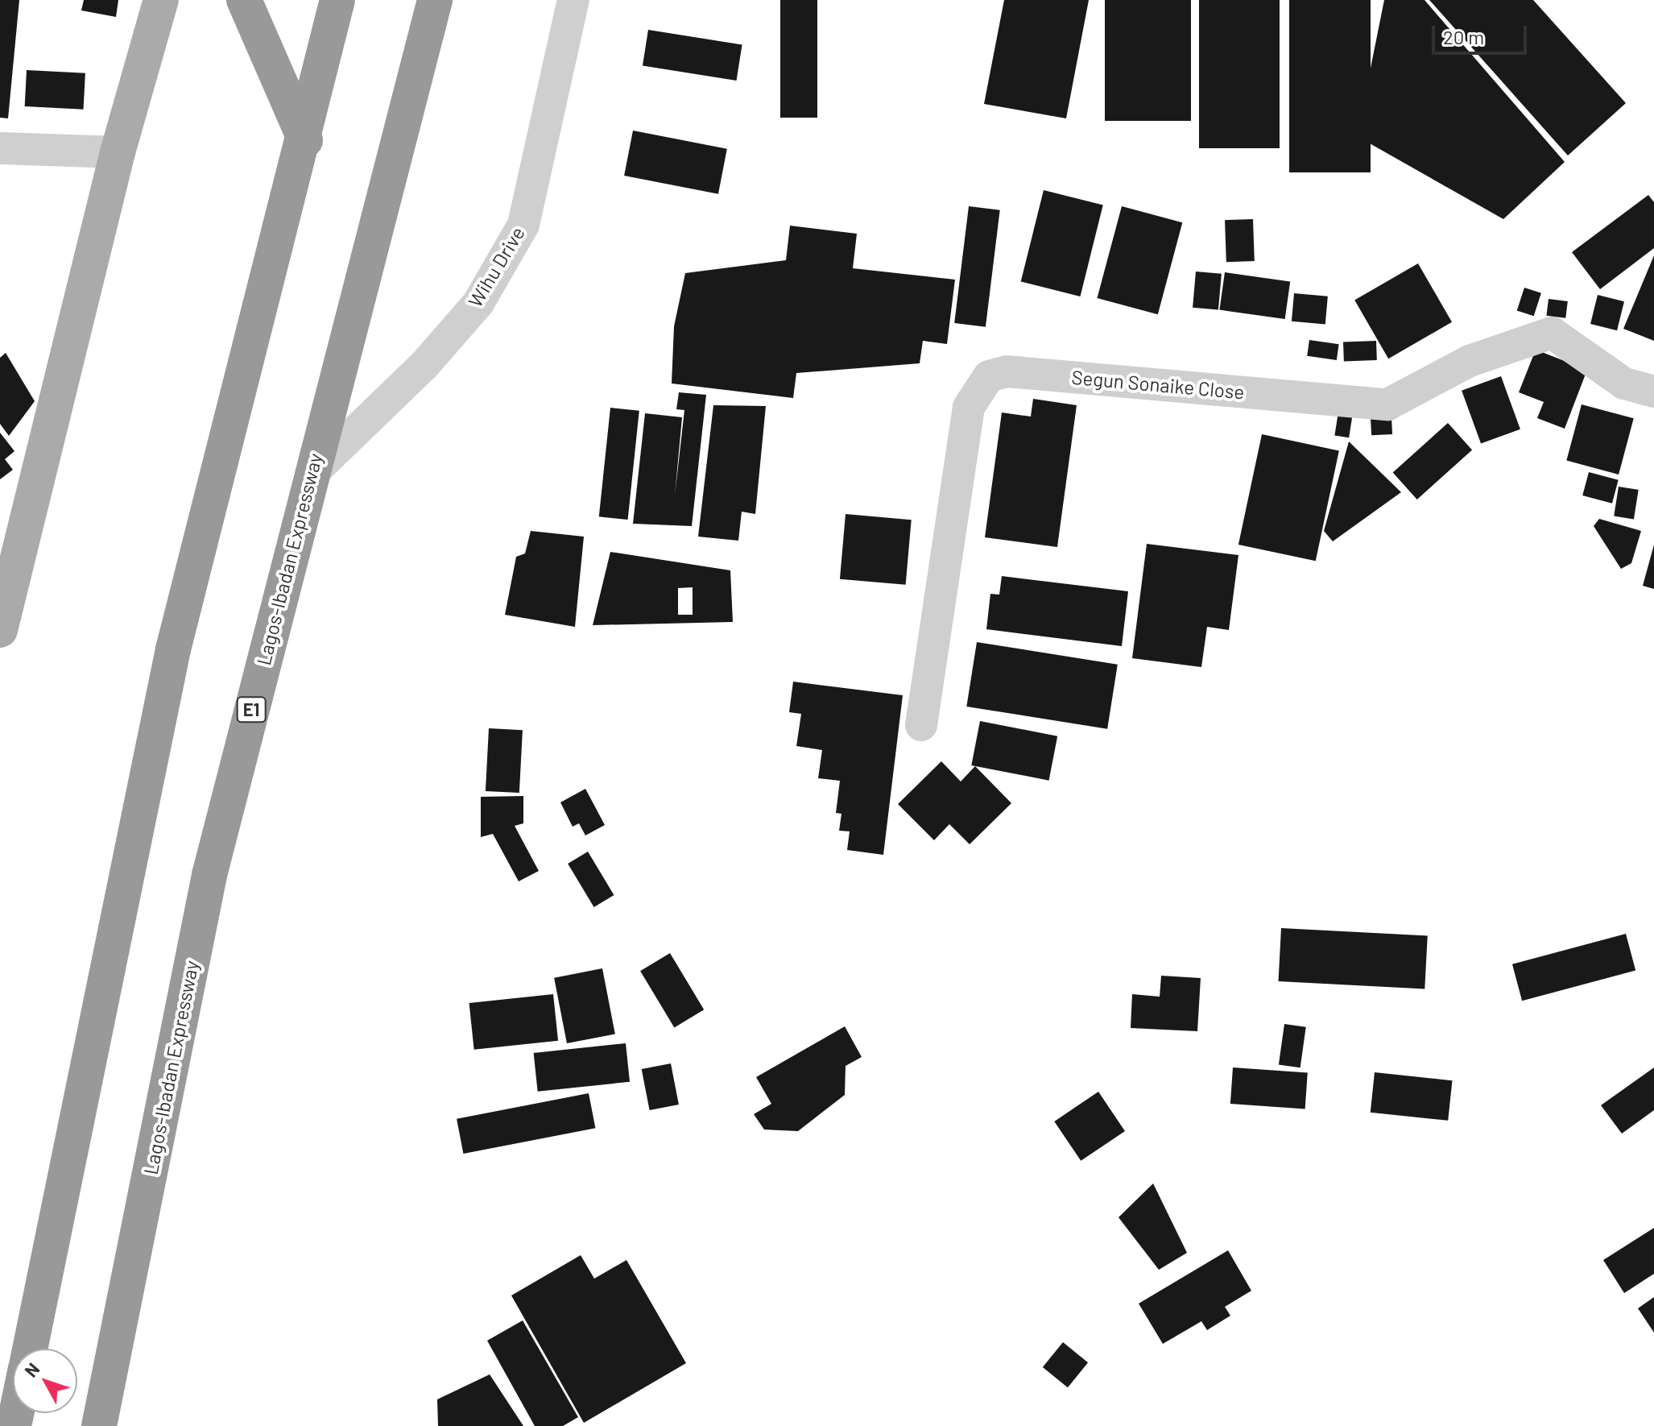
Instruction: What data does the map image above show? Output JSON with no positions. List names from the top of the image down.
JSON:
{
  "streets": {
    "highway": ["Lagos-Ibadan Expressway", "E1"],
    "street": ["Wihu Drive", "Segun Sonaike Close"]
  },
  "crossings": [
    ["Wihu Drive", "Lagos-Ibadan Expressway"]
  ],
  "scale_bar": "20 m",
  "north": "top left"
}
